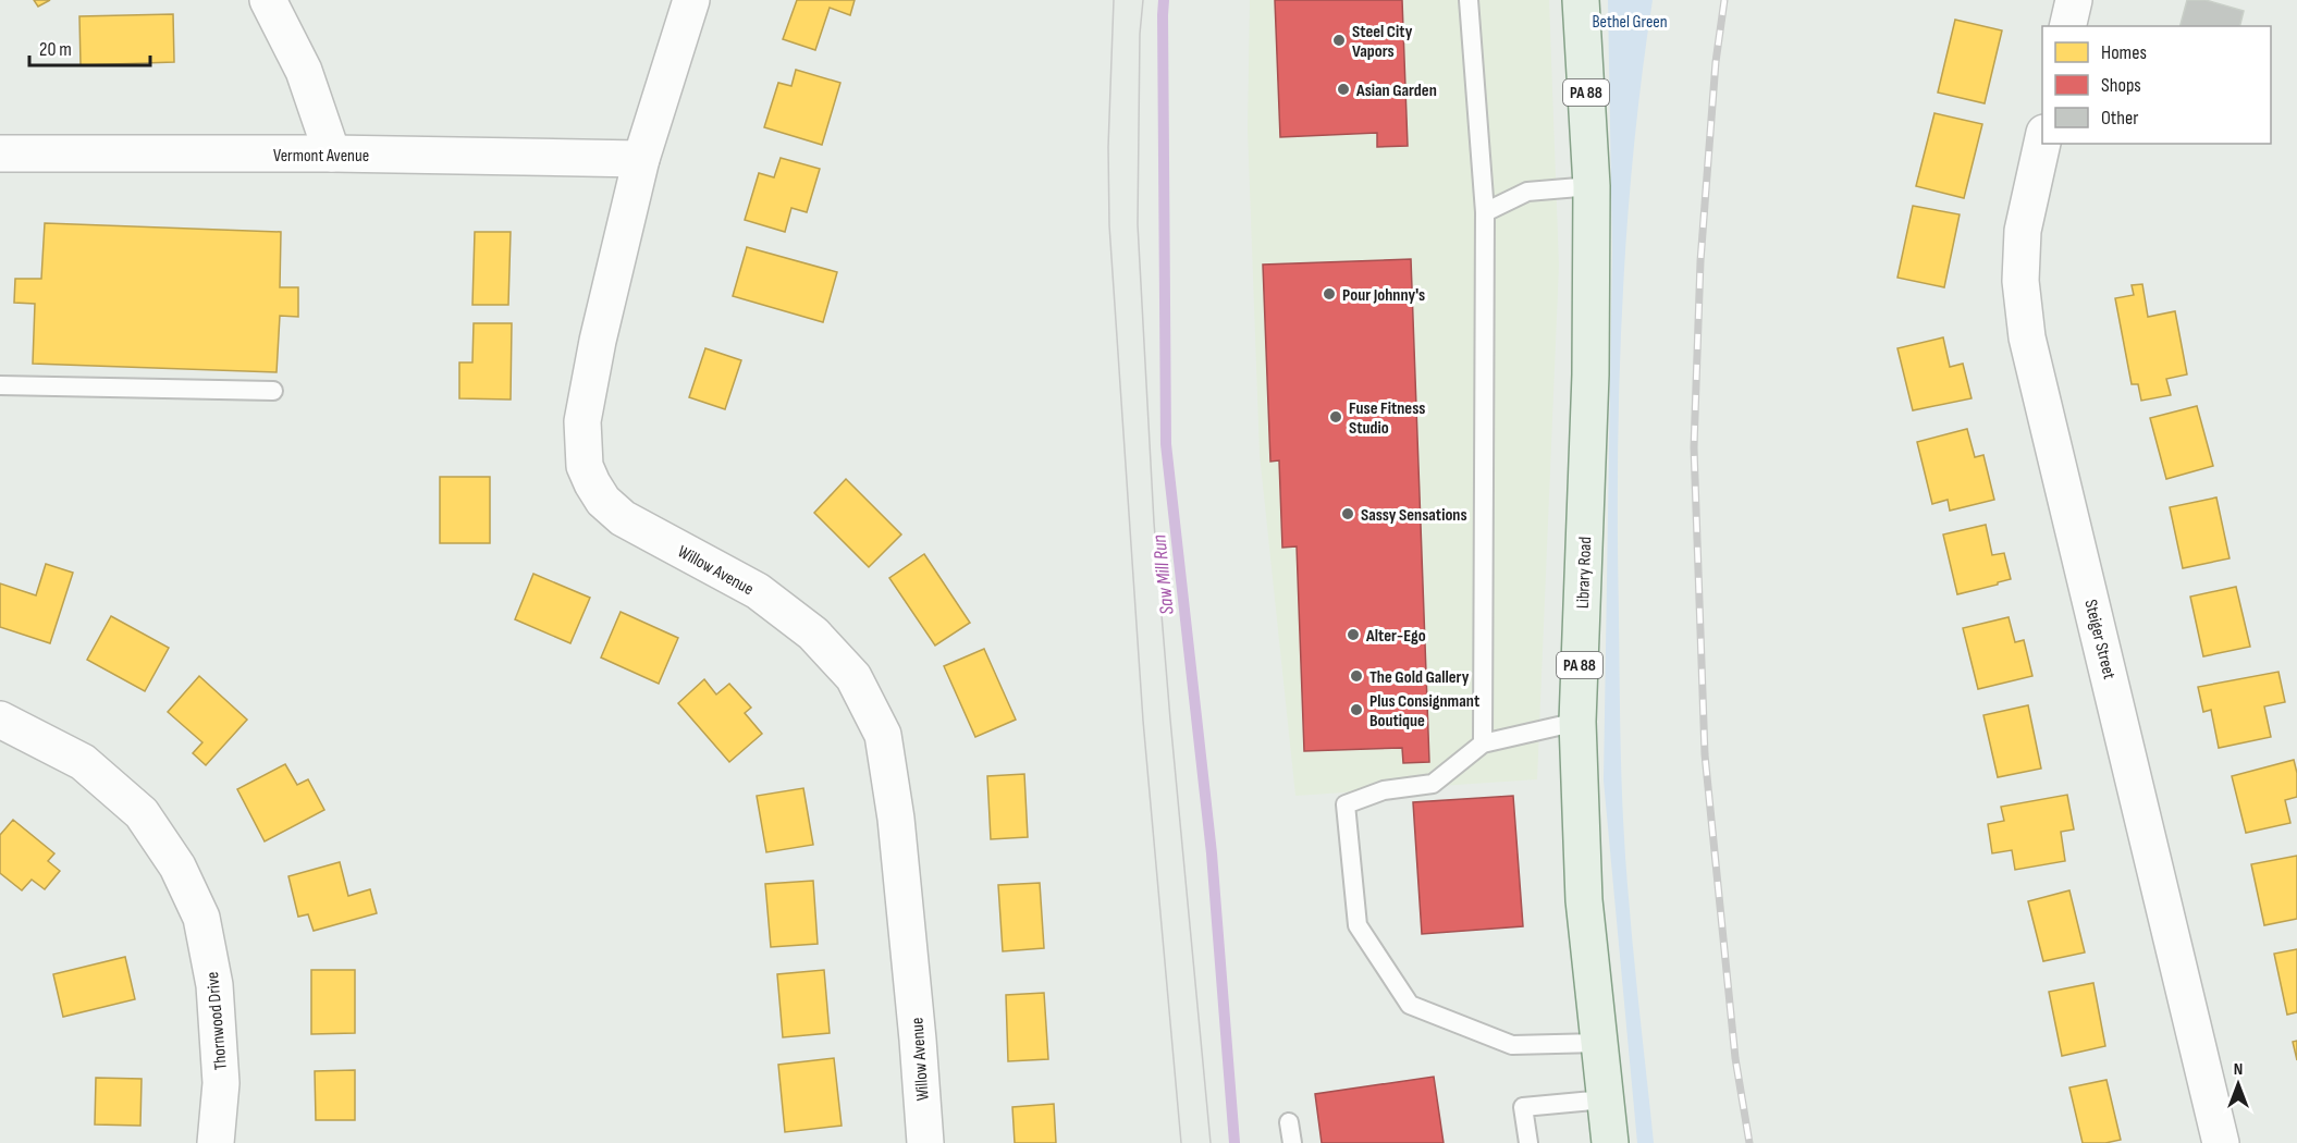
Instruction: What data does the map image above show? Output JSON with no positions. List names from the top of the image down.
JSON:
{
  "streets": {
    "main road": ["PA 88", "Library Road"],
    "street": [
      "Vermont Avenue",
      "Willow Avenue",
      "Steiger Street",
      "Thornwood Drive"
    ]
  },
  "crossings": [
    ["Vermont Avenue", "Willow Avenue"]
  ],
  "water": ["Saw Mill Run"],
  "parks": ["Bethel Green"],
  "places": [
    "Steel City Vapors",
    "Asian Garden",
    "Pour Johnny's",
    "Fuse Fitness Studio",
    "Sassy Sensations",
    "Alter-Ego",
    "The Gold Gallery",
    "Plus Consignmant Boutique"
  ],
  "legend": ["Homes", "Shops", "Other"],
  "scale_bar": "20 m",
  "north": "top"
}
